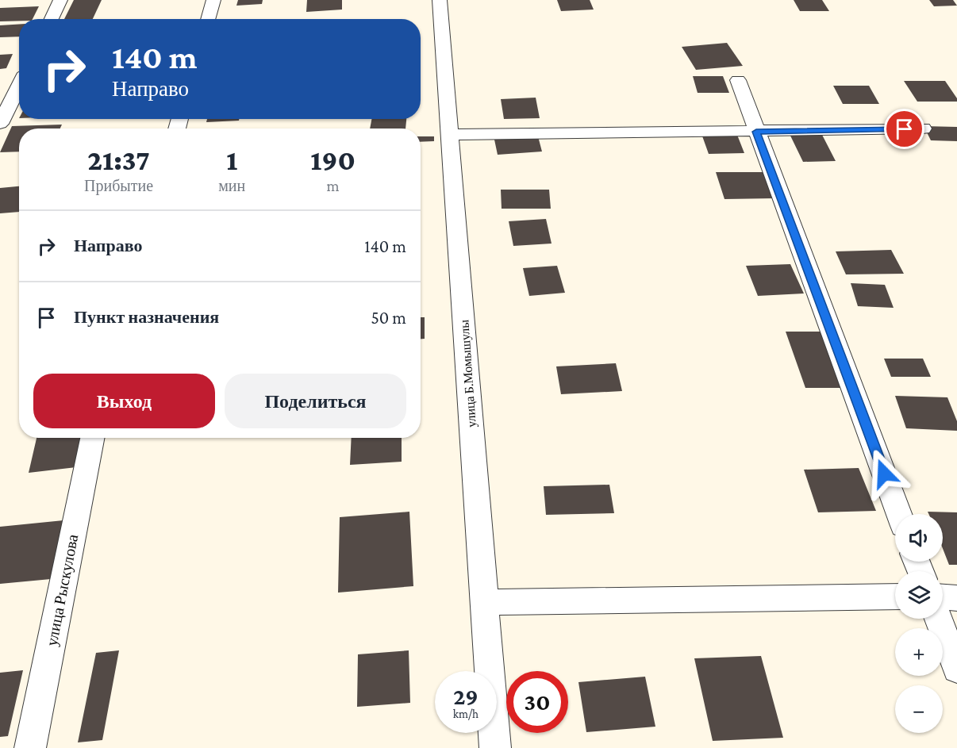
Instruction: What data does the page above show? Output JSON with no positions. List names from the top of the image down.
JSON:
{
  "streets": {
    "street": ["улица Б.Момышулы", "улица Рыскулова"]
  },
  "page": {
    "turn": ["140 m", "Направо"],
    "eta": [
      "21:37",
      "Прибытие",
      "1",
      "мин",
      "190",
      "m"
    ],
    "list": [
      {
        "name": "Направо",
        "value": "140 m"
      },
      {
        "name": "Пункт назначения",
        "value": "50 m"
      }
    ],
    "buttons": ["Выход", "Поделиться"],
    "map_buttons": ["+", "−"],
    "speed": "29 km/h",
    "limit": "30"
  }
}
